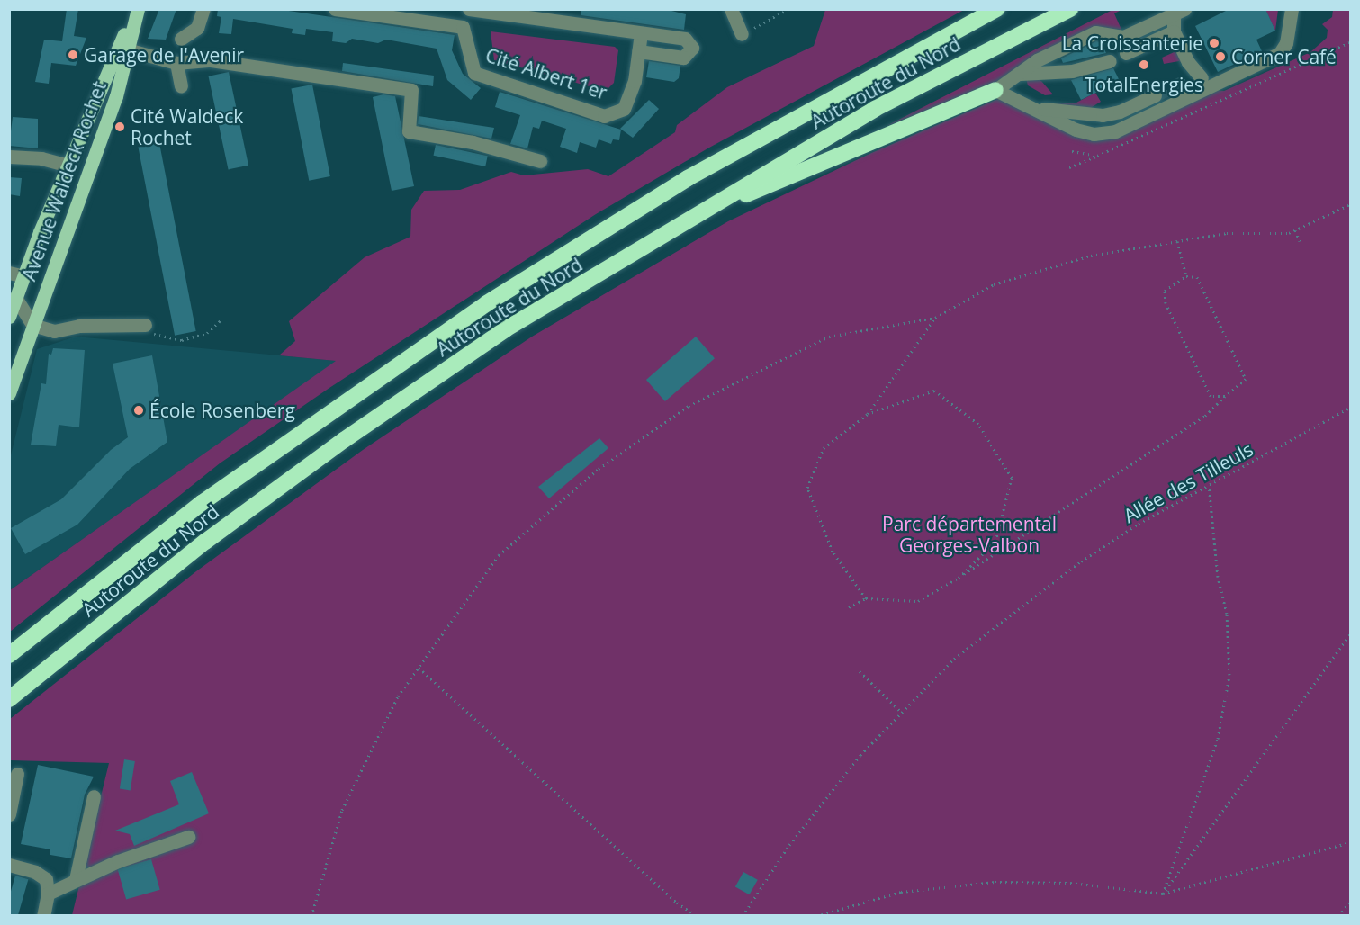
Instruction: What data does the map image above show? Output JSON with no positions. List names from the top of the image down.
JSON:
{
  "streets": {
    "highway": ["Autoroute du Nord"],
    "main road": ["Avenue Waldeck Rochet"],
    "street": ["Cité Albert 1er"],
    "path": ["Allée des Tilleuls"]
  },
  "parks": ["Parc départemental Georges-Valbon"],
  "places": [
    "La Croissanterie",
    "Garage de l'Avenir",
    "Corner Café",
    "TotalEnergies",
    "Cité Waldeck Rochet",
    "École Rosenberg"
  ]
}
